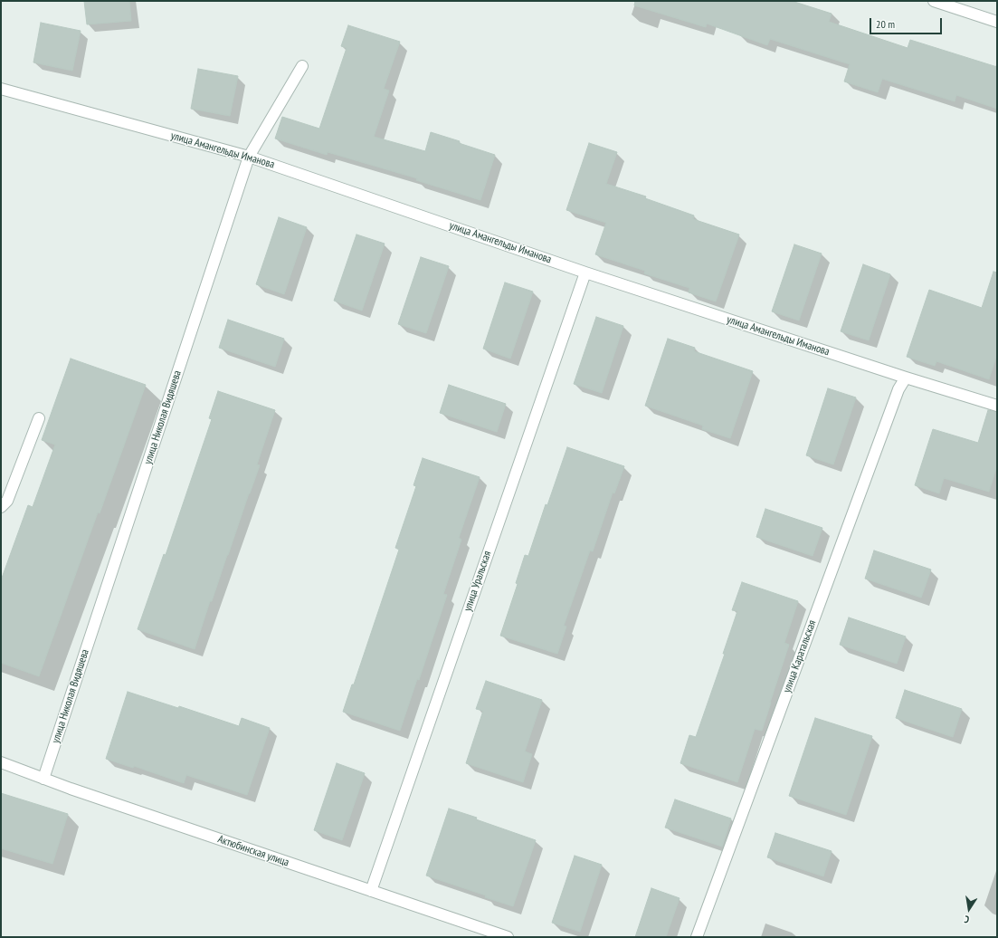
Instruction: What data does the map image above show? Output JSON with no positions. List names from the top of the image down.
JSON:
{
  "streets": {
    "street": [
      "улица Амангельды Иманова",
      "улица Николая Видяшева",
      "улица Уральская",
      "улица Каратальская",
      "Актюбинская улица"
    ]
  },
  "crossings": [
    ["улица Амангельды Иманова", "улица Николая Видяшева"],
    ["улица Амангельды Иманова", "улица Уральская"],
    ["улица Амангельды Иманова", "улица Каратальская"],
    ["улица Николая Видяшева", "Актюбинская улица"],
    ["улица Уральская", "Актюбинская улица"]
  ],
  "scale_bar": "20 m",
  "north": "bottom"
}
